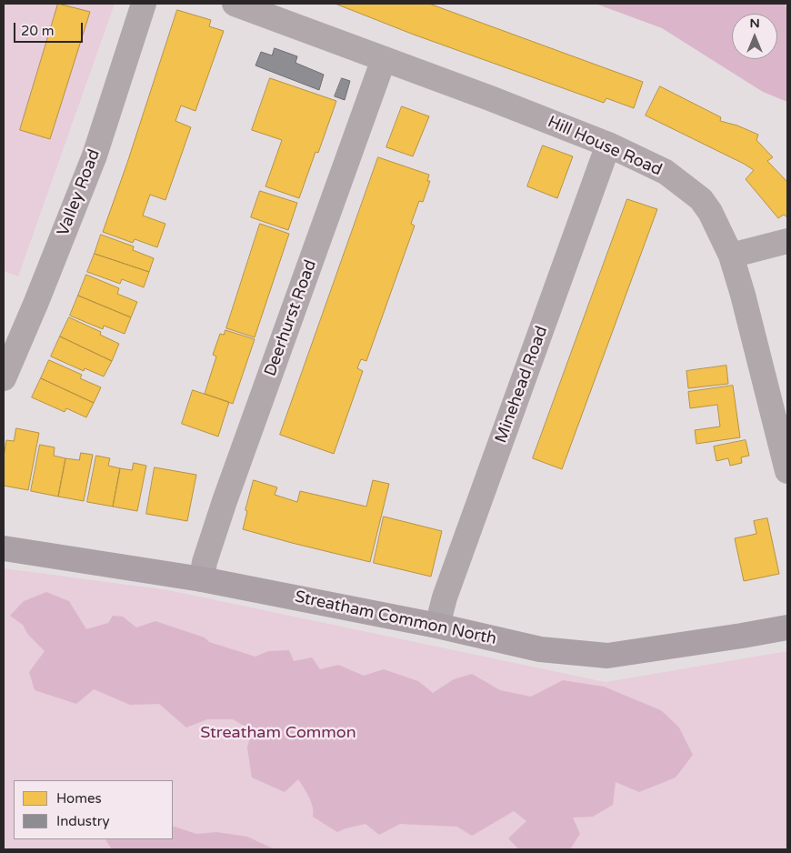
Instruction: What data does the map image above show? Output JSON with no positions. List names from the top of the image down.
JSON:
{
  "streets": {
    "main road": ["Streatham Common North"],
    "street": [
      "Hill House Road",
      "Valley Road",
      "Deerhurst Road",
      "Minehead Road"
    ]
  },
  "crossings": [
    ["Hill House Road", "Deerhurst Road"],
    ["Hill House Road", "Minehead Road"],
    ["Deerhurst Road", "Streatham Common North"],
    ["Minehead Road", "Streatham Common North"]
  ],
  "parks": ["Streatham Common"],
  "legend": ["Homes", "Industry"],
  "scale_bar": "20 m",
  "north": "top"
}
